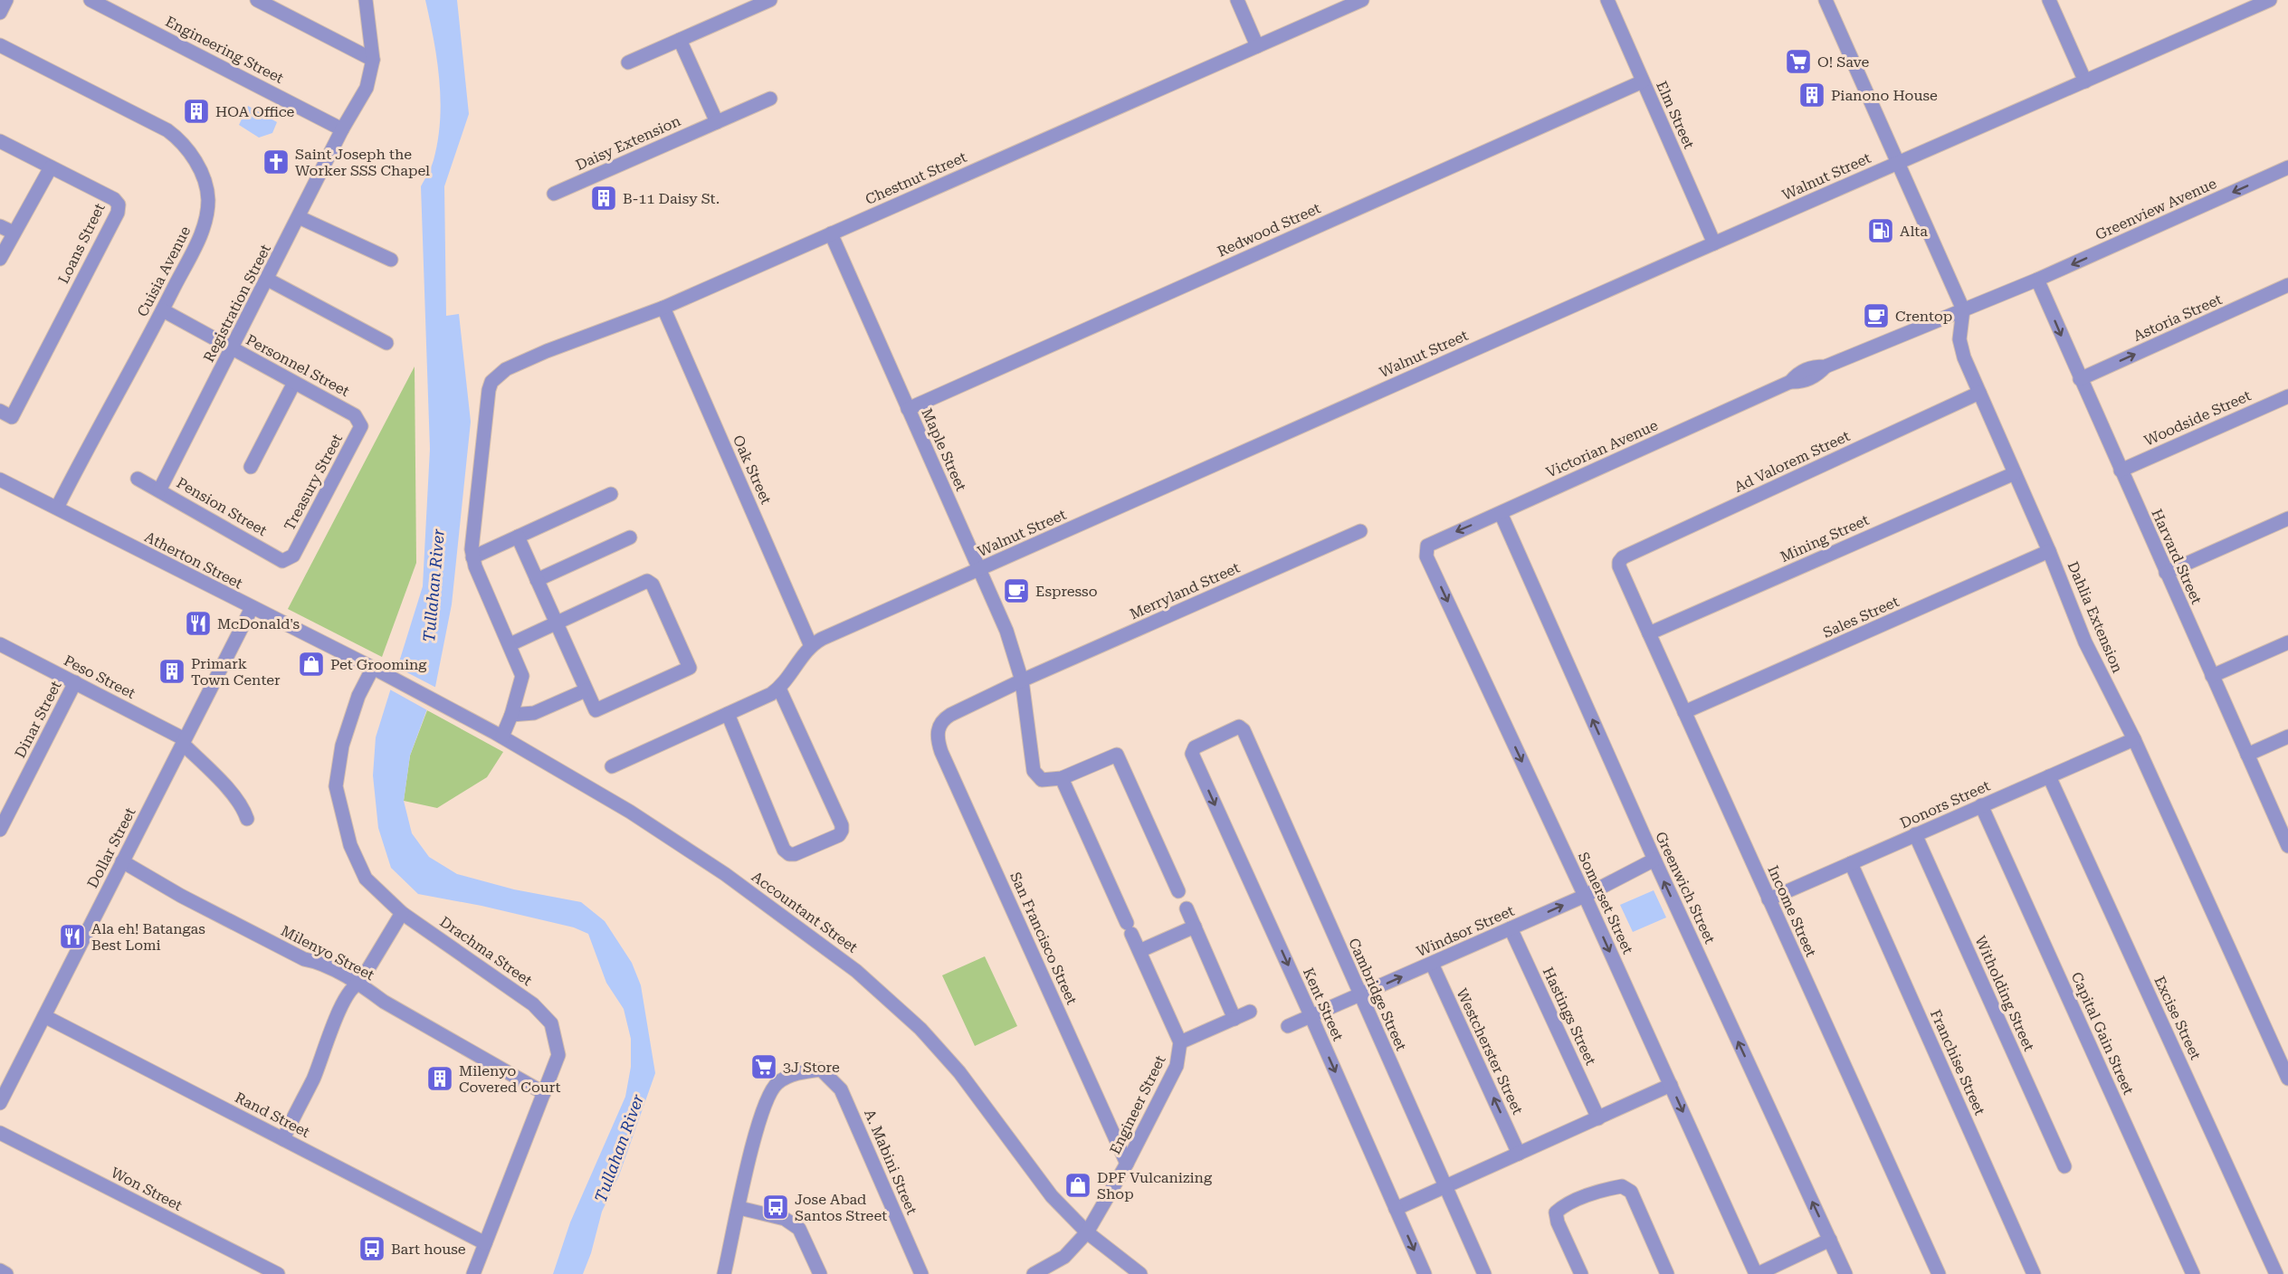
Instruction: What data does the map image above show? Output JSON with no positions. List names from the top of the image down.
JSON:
{
  "streets": {
    "street": [
      "Engineering Street",
      "Elm Street",
      "Daisy Extension",
      "Walnut Street",
      "Chestnut Street",
      "Greenview Avenue",
      "Redwood Street",
      "Loans Street",
      "Cuisia Avenue",
      "Registration Street",
      "Astoria Street",
      "Personnel Street",
      "Woodside Street",
      "Victorian Avenue",
      "Maple Street",
      "Ad Valorem Street",
      "Oak Street",
      "Treasury Street",
      "Pension Street",
      "Mining Street",
      "Harvard Street",
      "Atherton Street",
      "Merryland Street",
      "Sales Street",
      "Dahlia Extension",
      "Peso Street",
      "Dinar Street",
      "Donors Street",
      "Dollar Street",
      "Greenwich Street",
      "Somerset Street",
      "Income Street",
      "Accountant Street",
      "Windsor Street",
      "San Francisco Street",
      "Drachma Street",
      "Milenyo Street",
      "Witholding Street",
      "Cambridge Street",
      "Kent Street",
      "Hastings Street",
      "Excise Street",
      "Capital Gain Street",
      "Westcherster Street",
      "Franchise Street",
      "Engineer Street",
      "Rand Street",
      "A. Mabini Street",
      "Won Street"
    ]
  },
  "crossings": [
    ["Engineering Street", "Registration Street"],
    ["Elm Street", "Walnut Street"],
    ["Elm Street", "Redwood Street"],
    ["Walnut Street", "Maple Street"],
    ["Walnut Street", "Oak Street"],
    ["Chestnut Street", "Maple Street"],
    ["Chestnut Street", "Oak Street"],
    ["Greenview Avenue", "Victorian Avenue"],
    ["Greenview Avenue", "Harvard Street"],
    ["Redwood Street", "Maple Street"],
    ["Cuisia Avenue", "Personnel Street"],
    ["Cuisia Avenue", "Atherton Street"],
    ["Registration Street", "Personnel Street"],
    ["Registration Street", "Pension Street"],
    ["Astoria Street", "Harvard Street"],
    ["Personnel Street", "Treasury Street"],
    ["Woodside Street", "Harvard Street"],
    ["Victorian Avenue", "Harvard Street"],
    ["Victorian Avenue", "Dahlia Extension"],
    ["Victorian Avenue", "Greenwich Street"],
    ["Victorian Avenue", "Somerset Street"],
    ["Maple Street", "Merryland Street"],
    ["Ad Valorem Street", "Dahlia Extension"],
    ["Ad Valorem Street", "Income Street"],
    ["Treasury Street", "Pension Street"],
    ["Mining Street", "Dahlia Extension"],
    ["Mining Street", "Income Street"],
    ["Atherton Street", "Dollar Street"],
    ["Atherton Street", "Accountant Street"],
    ["Atherton Street", "Drachma Street"],
    ["Merryland Street", "San Francisco Street"],
    ["Sales Street", "Dahlia Extension"],
    ["Sales Street", "Income Street"],
    ["Dahlia Extension", "Donors Street"],
    ["Peso Street", "Dinar Street"],
    ["Peso Street", "Dollar Street"],
    ["Donors Street", "Income Street"],
    ["Donors Street", "Witholding Street"],
    ["Donors Street", "Excise Street"],
    ["Donors Street", "Capital Gain Street"],
    ["Donors Street", "Franchise Street"],
    ["Dollar Street", "Milenyo Street"],
    ["Dollar Street", "Rand Street"],
    ["Greenwich Street", "Windsor Street"],
    ["Somerset Street", "Windsor Street"],
    ["Accountant Street", "Drachma Street"],
    ["Accountant Street", "Engineer Street"],
    ["Windsor Street", "Cambridge Street"],
    ["Windsor Street", "Kent Street"],
    ["Windsor Street", "Hastings Street"],
    ["Windsor Street", "Westcherster Street"],
    ["San Francisco Street", "Engineer Street"],
    ["Drachma Street", "Milenyo Street"],
    ["Drachma Street", "Rand Street"],
    ["Cambridge Street", "Kent Street"]
  ],
  "one_way": [
    "Greenview Avenue",
    "Astoria Street",
    "Greenwich Street",
    "Somerset Street",
    "Windsor Street",
    "Kent Street",
    "Westcherster Street"
  ],
  "water": ["Tullahan River"],
  "places": {
    "supermarket": ["O! Save", "3J Store"],
    "building": [
      "Pianono House",
      "HOA Office",
      "B-11 Daisy St.",
      "Primark Town Center",
      "Milenyo Covered Court"
    ],
    "church": ["Saint Joseph the Worker SSS Chapel"],
    "fuel station": ["Alta"],
    "cafe": ["Crentop", "Espresso"],
    "restaurant": ["McDonald's", "Ala eh! Batangas Best Lomi"],
    "shop": ["Pet Grooming", "DPF Vulcanizing Shop"],
    "bus stop": ["Jose Abad Santos Street", "Bart house"]
  }
}
